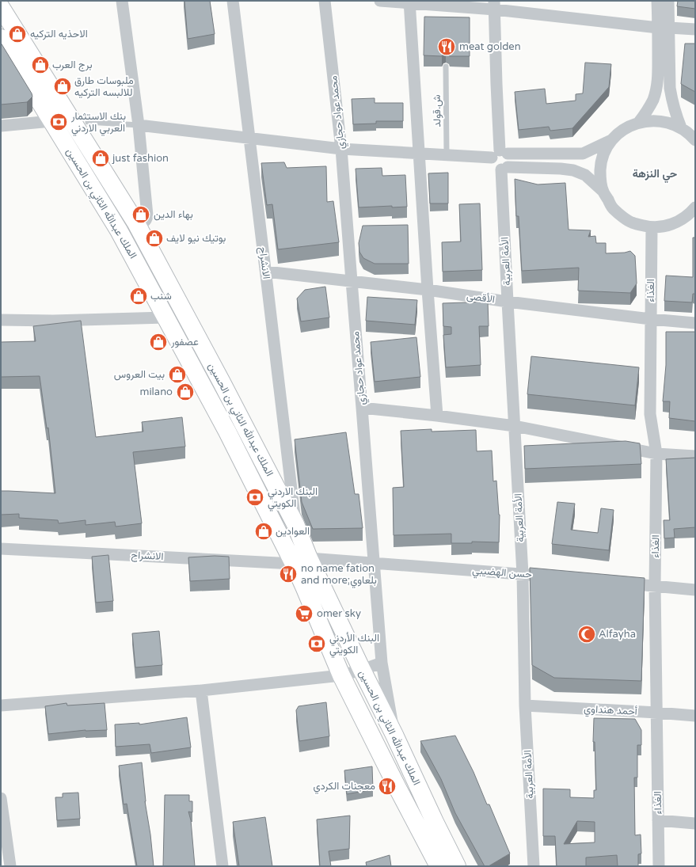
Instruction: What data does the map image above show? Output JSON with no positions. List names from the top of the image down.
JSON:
{
  "streets": {
    "main road": ["الملك عبدالله الثاني بن الحسين"],
    "street": [
      "محمد عواد حجازي",
      "الأمة العربية",
      "الانشراح",
      "الغذاء",
      "الأقصى",
      "حسن الهضيبي",
      "أحمد هنداوي"
    ],
    "lane": ["ش.قولد"]
  },
  "crossings": [
    ["محمد عواد حجازي", "الملك عبدالله الثاني بن الحسين"],
    ["محمد عواد حجازي", "الأقصى"],
    ["محمد عواد حجازي", "حسن الهضيبي"],
    ["الملك عبدالله الثاني بن الحسين", "الانشراح"],
    ["الملك عبدالله الثاني بن الحسين", "حسن الهضيبي"],
    ["الأمة العربية", "الأقصى"],
    ["الأمة العربية", "حسن الهضيبي"],
    ["الأمة العربية", "أحمد هنداوي"],
    ["الانشراح", "الأقصى"],
    ["الانشراح", "حسن الهضيبي"],
    ["الغذاء", "الأقصى"],
    ["الغذاء", "أحمد هنداوي"]
  ],
  "districts": ["حي النزهة"],
  "places": {
    "shop": [
      "الاحذيه التركيه",
      "برج العرب",
      "ملبوسات طارق للالبسه التركيه",
      "just fashion",
      "بهاء الدين",
      "بوتيك نيو لايف",
      "شنب",
      "عصفور",
      "بيت العروس",
      "milano",
      "العوادين"
    ],
    "restaurant": ["meat golden", "no name fation and more;بلعاوي", "معجنات الكردي"],
    "bank": ["بنك الاستثمار العربي الاردني", "البنك الاردني الكويتي", "البنك الأردني الكويتي"],
    "supermarket": ["omer sky"],
    "mosque": ["Alfayha"]
  }
}
